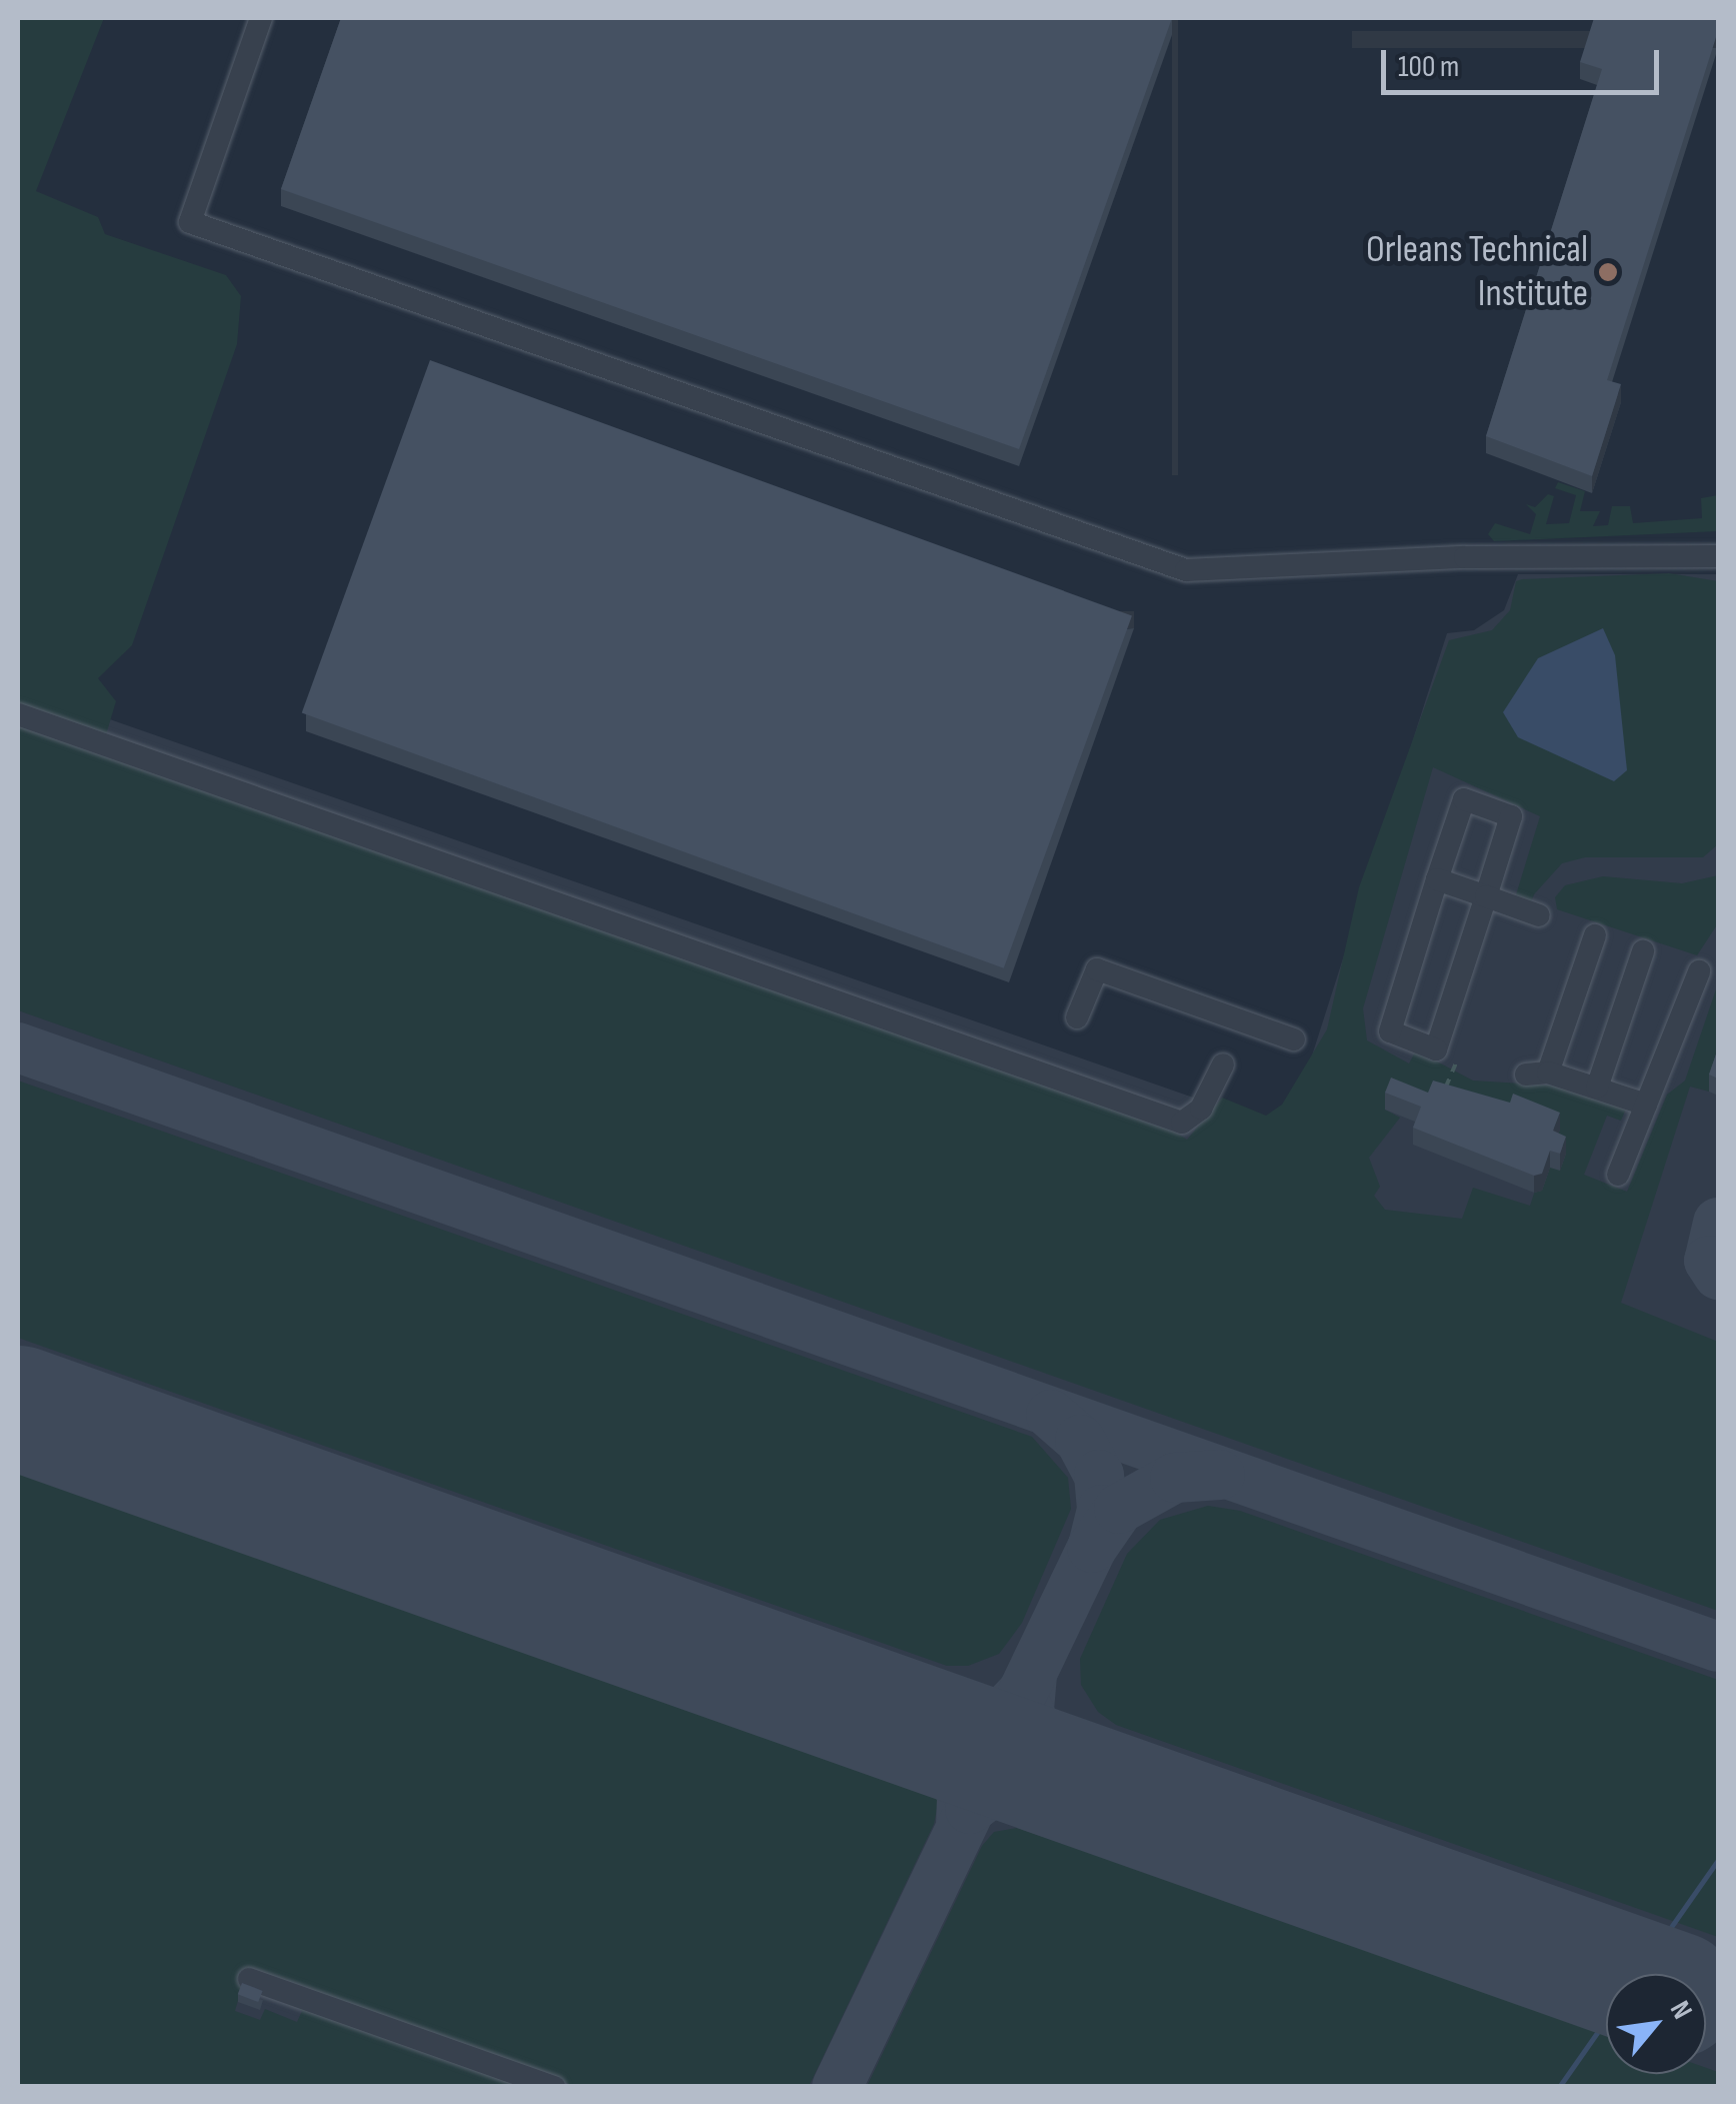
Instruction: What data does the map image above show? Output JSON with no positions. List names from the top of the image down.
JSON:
{
  "places": ["Orleans Technical Institute"],
  "scale_bar": "100 m",
  "north": "top right"
}
